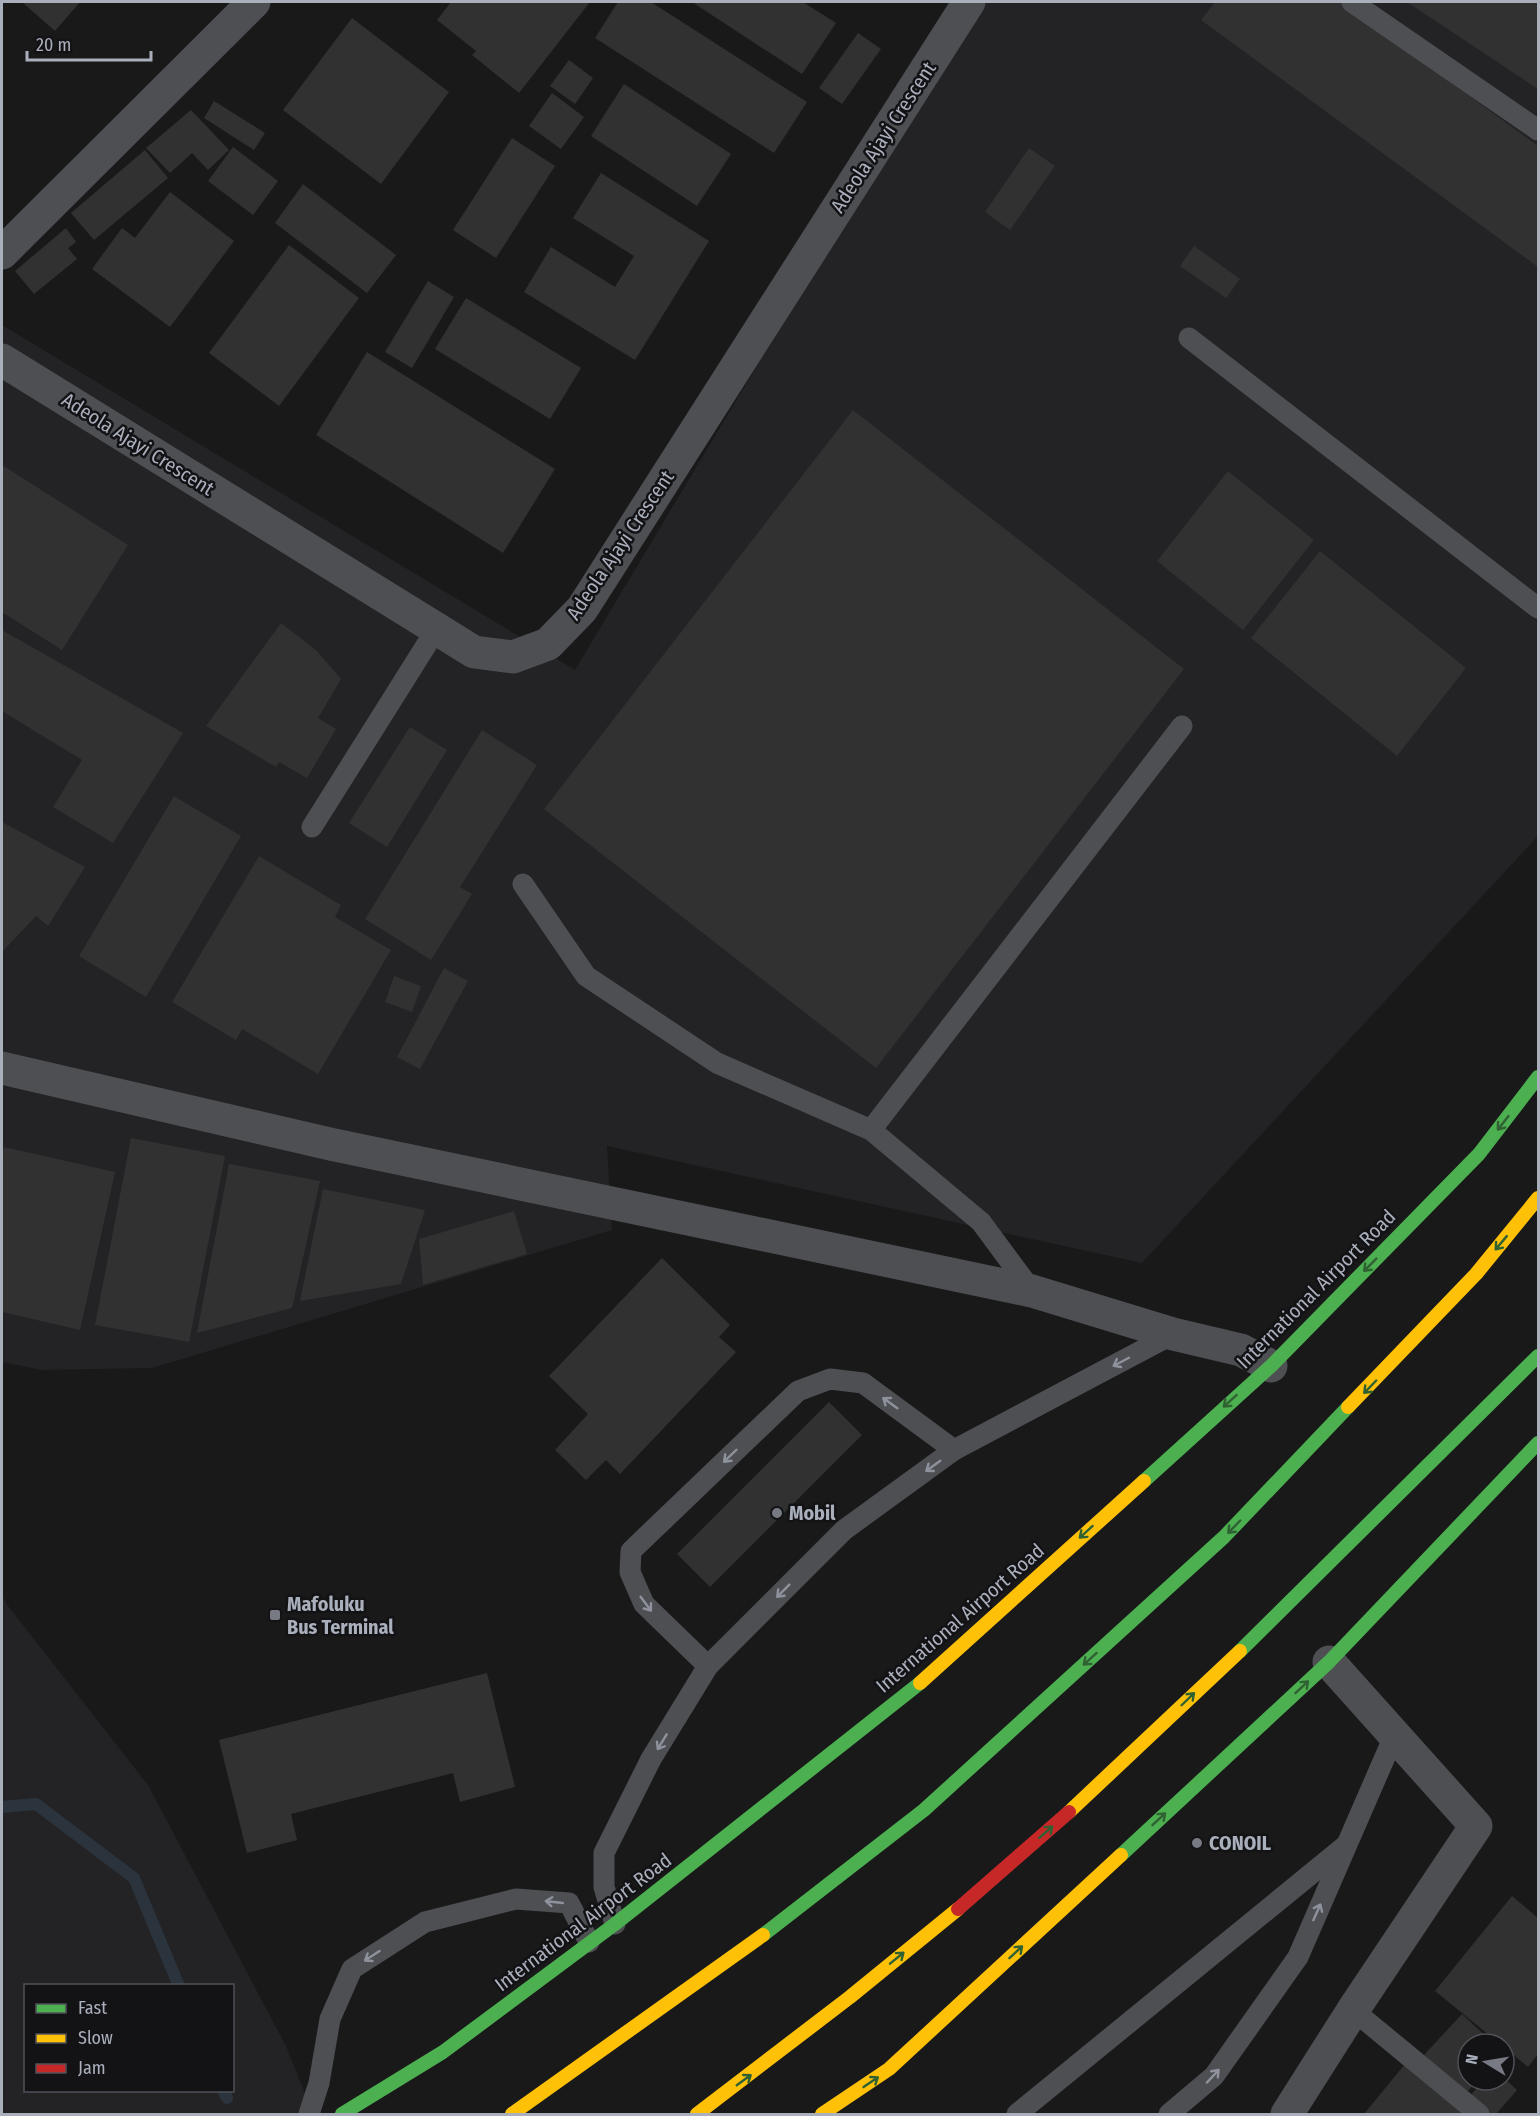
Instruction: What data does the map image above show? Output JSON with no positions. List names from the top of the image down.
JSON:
{
  "streets": {
    "main road": ["International Airport Road"],
    "street": ["Adeola Ajayi Crescent"]
  },
  "places": {
    "other": ["Mobil", "CONOIL"],
    "transit": ["Mafoluku Bus Terminal"]
  },
  "legend": ["Fast", "Slow", "Jam"],
  "scale_bar": "20 m",
  "north": "left"
}
